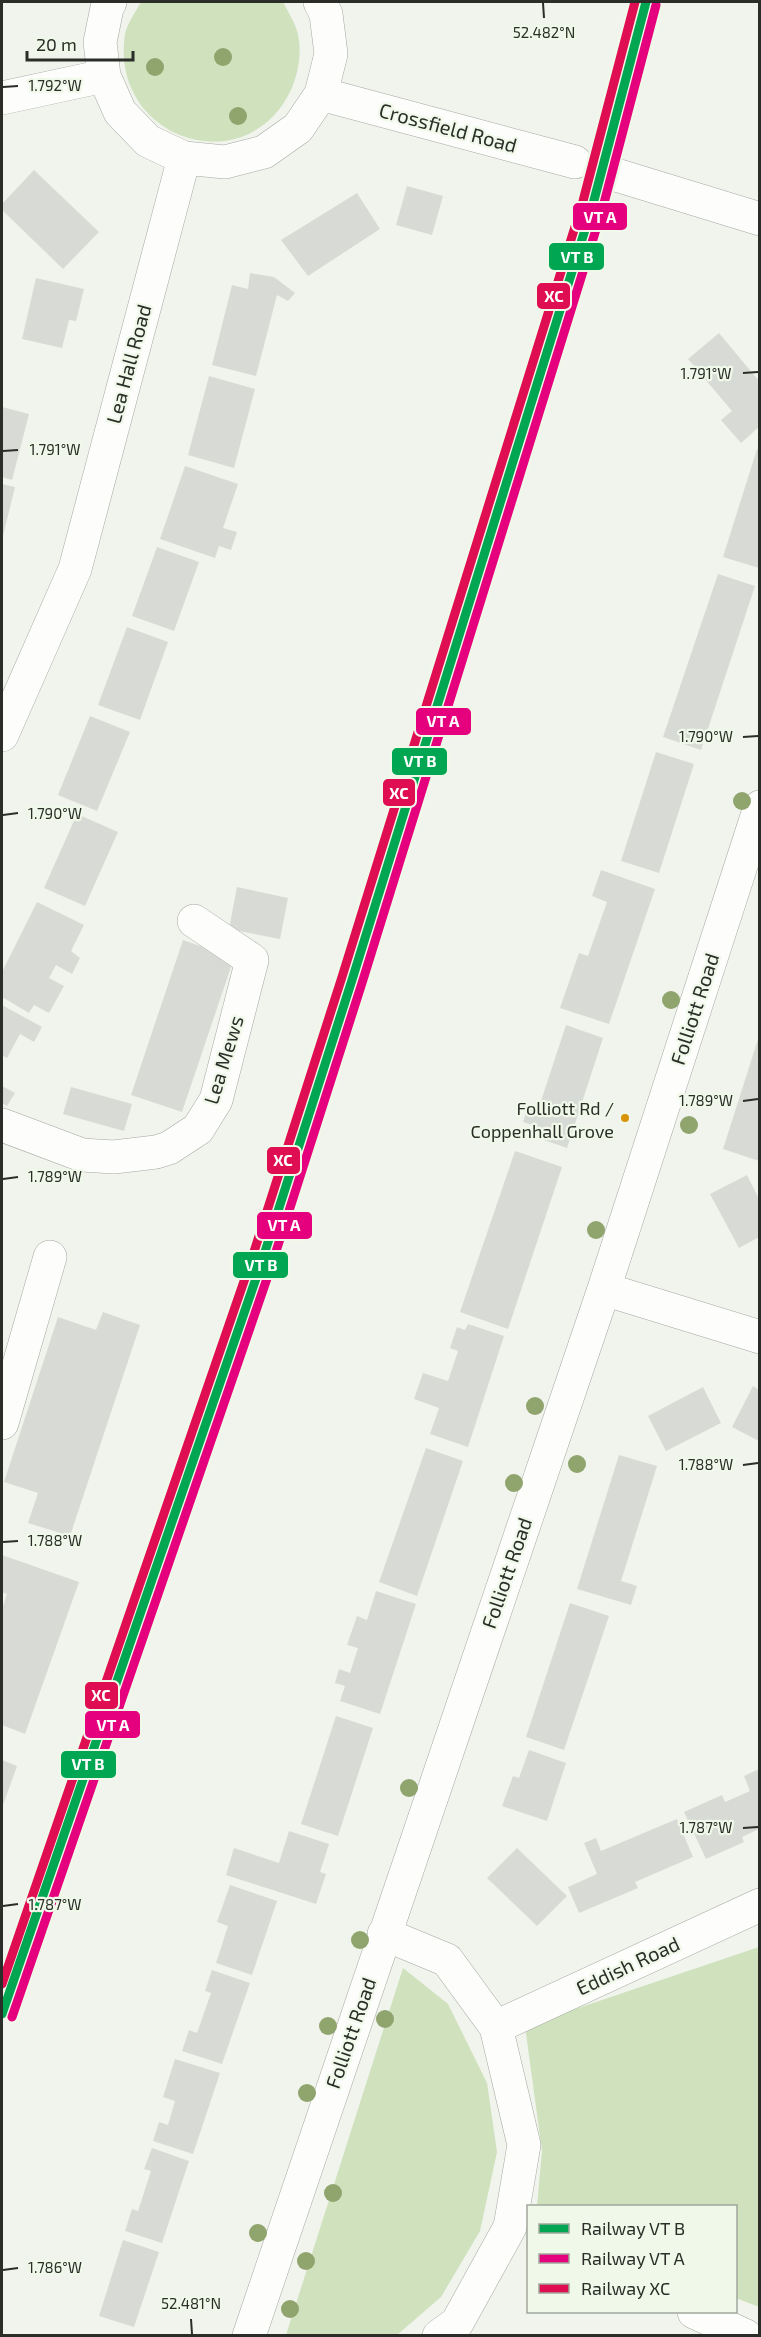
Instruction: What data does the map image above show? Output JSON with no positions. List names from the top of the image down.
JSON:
{
  "streets": {
    "street": [
      "Crossfield Road",
      "Lea Hall Road",
      "Folliott Road",
      "Lea Mews",
      "Eddish Road"
    ]
  },
  "places": ["Folliott Rd / Coppenhall Grove"],
  "lines": ["rail line XC"],
  "legend": ["Railway VT B", "Railway VT A", "Railway XC"],
  "scale_bar": "20 m",
  "coordinates": [
    "52.482°N",
    "1.792°W",
    "1.791°W",
    "1.790°W",
    "1.789°W",
    "1.788°W",
    "1.787°W",
    "1.786°W",
    "52.481°N"
  ]
}
